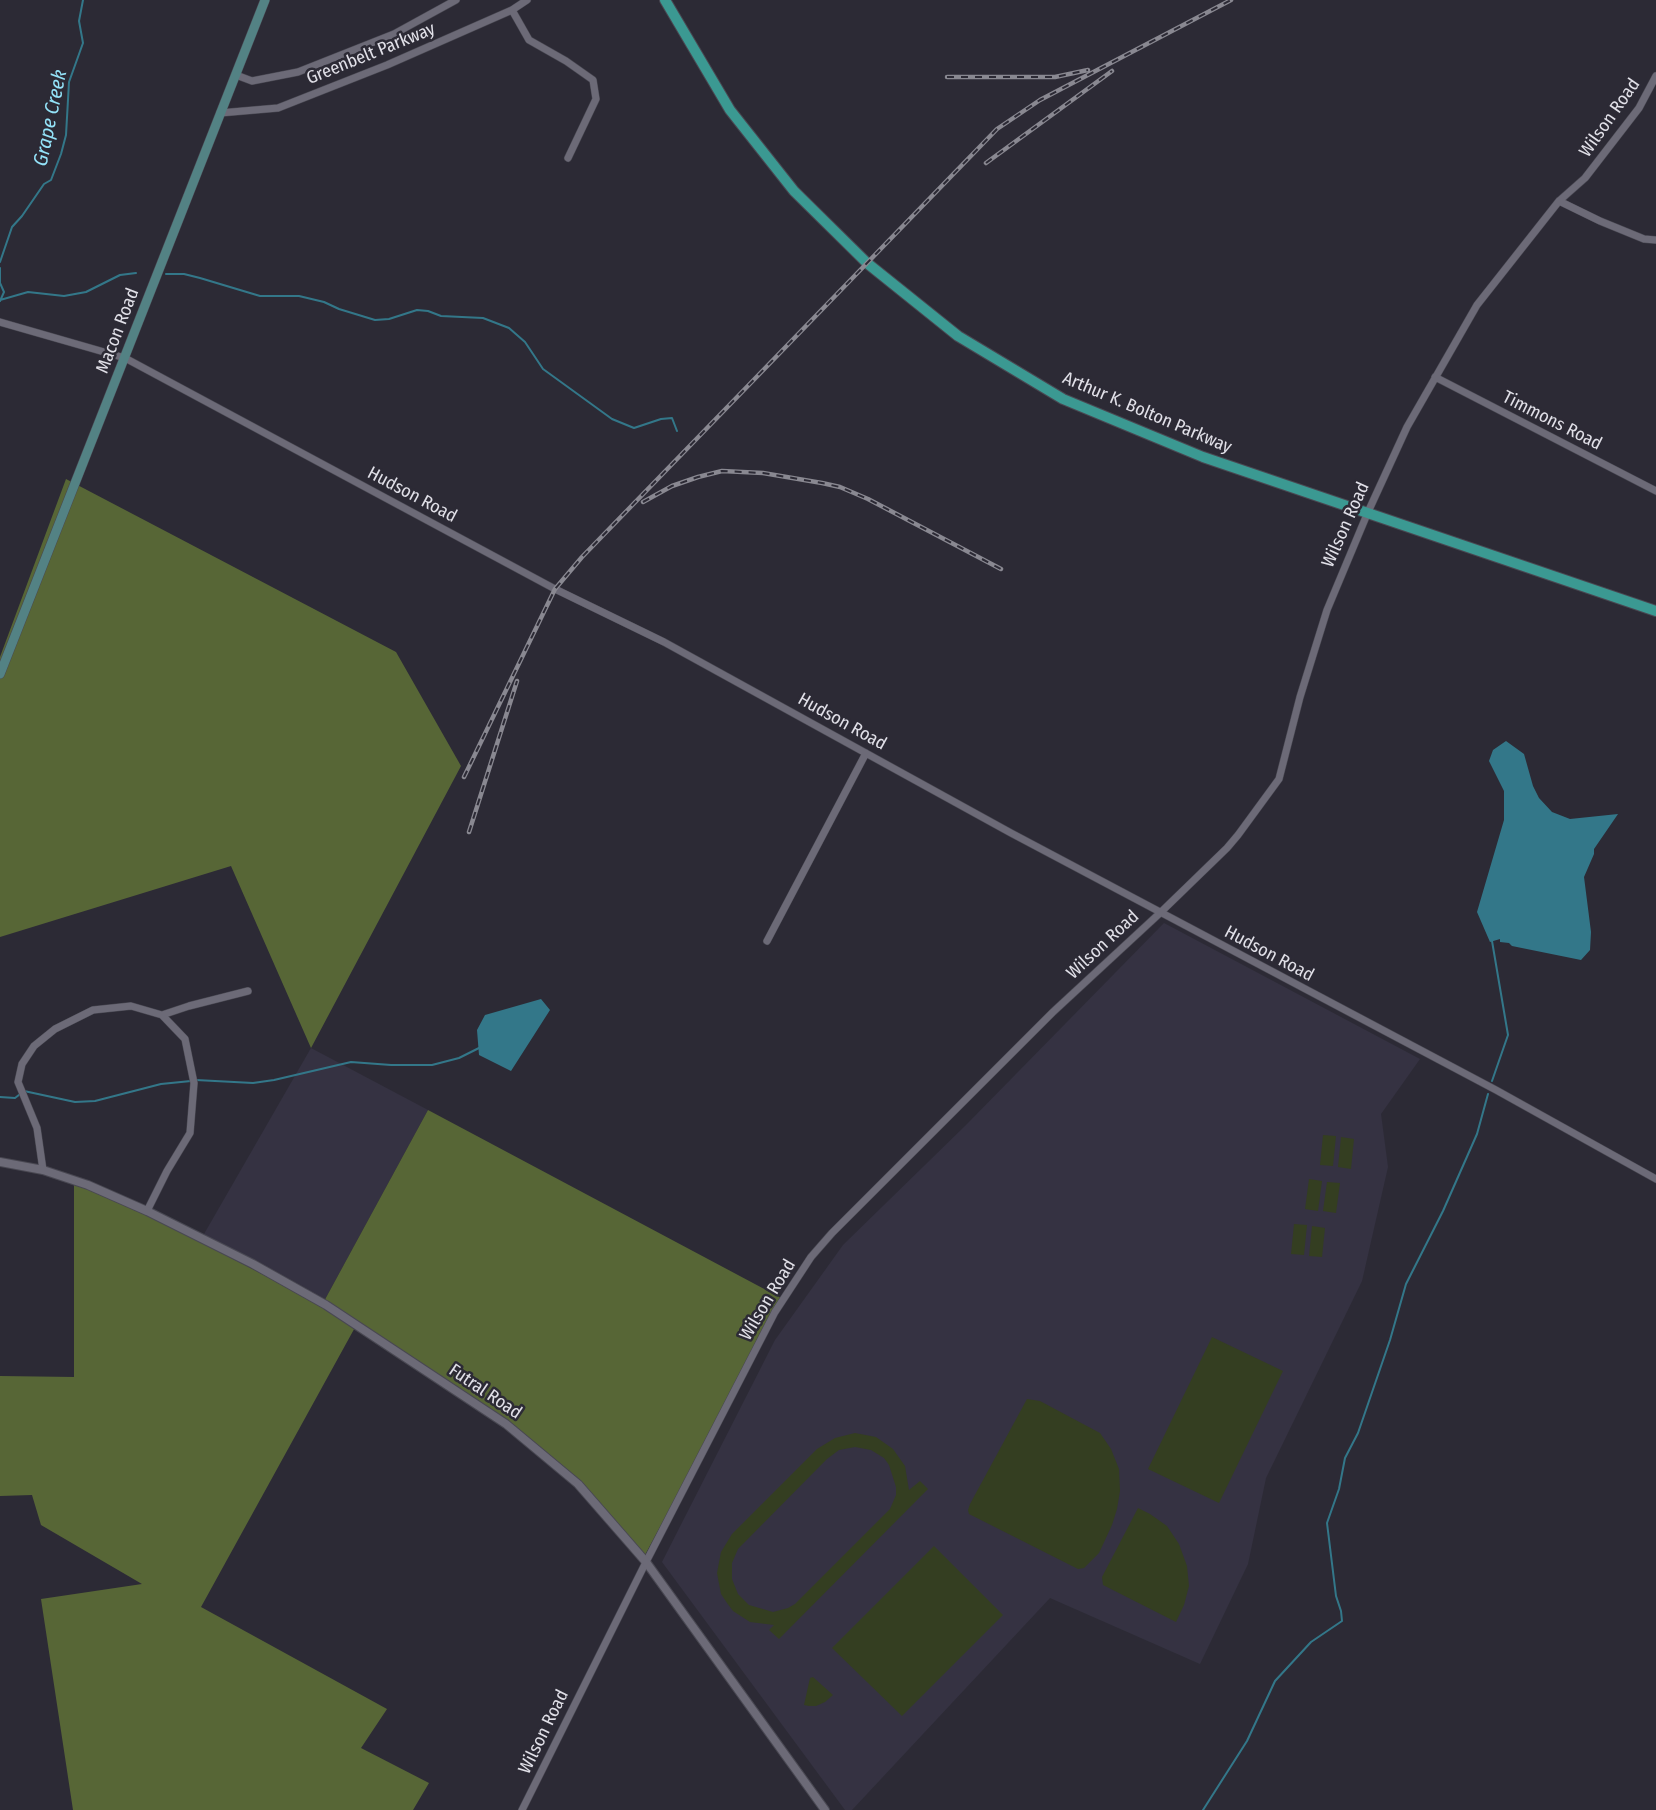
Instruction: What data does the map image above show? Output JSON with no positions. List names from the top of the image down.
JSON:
{
  "streets": {
    "main road": ["Macon Road", "Arthur K. Bolton Parkway"],
    "street": [
      "Greenbelt Parkway",
      "Wilson Road",
      "Timmons Road",
      "Hudson Road",
      "Futral Road"
    ]
  },
  "crossings": [
    ["Greenbelt Parkway", "Macon Road"],
    ["Wilson Road", "Arthur K. Bolton Parkway"],
    ["Wilson Road", "Timmons Road"],
    ["Wilson Road", "Hudson Road"],
    ["Wilson Road", "Futral Road"],
    ["Macon Road", "Hudson Road"]
  ],
  "water": ["Grape Creek"]
}
